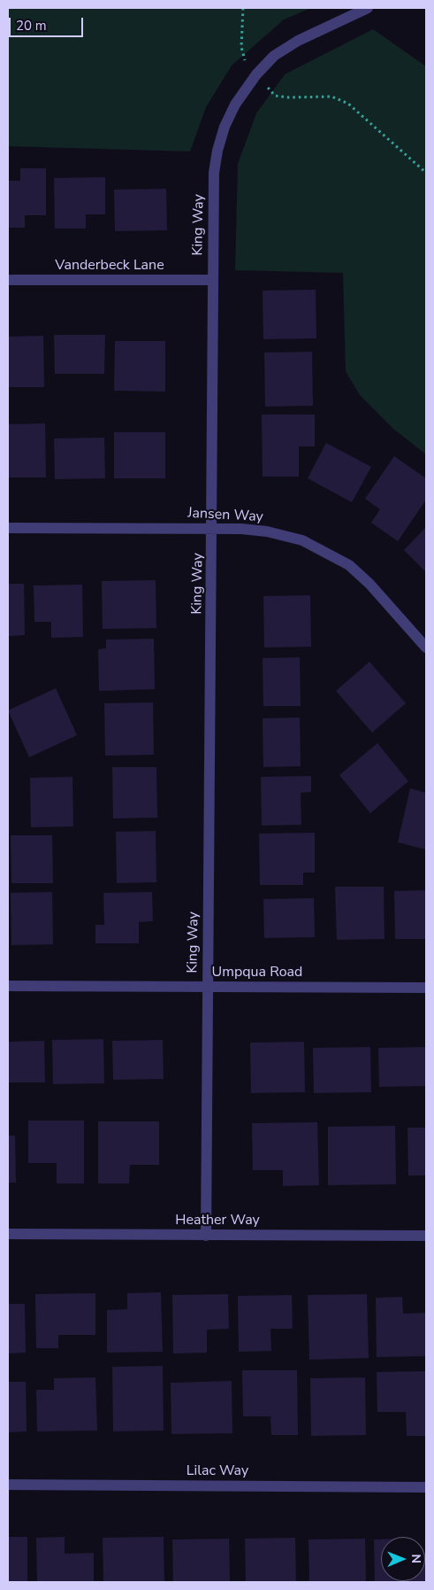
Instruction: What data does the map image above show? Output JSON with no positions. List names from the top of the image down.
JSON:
{
  "streets": {
    "street": [
      "King Way",
      "Vanderbeck Lane",
      "Jansen Way",
      "Umpqua Road",
      "Heather Way",
      "Lilac Way"
    ]
  },
  "crossings": [
    ["King Way", "Vanderbeck Lane"],
    ["King Way", "Jansen Way"],
    ["King Way", "Umpqua Road"],
    ["King Way", "Heather Way"]
  ],
  "scale_bar": "20 m",
  "north": "right"
}
